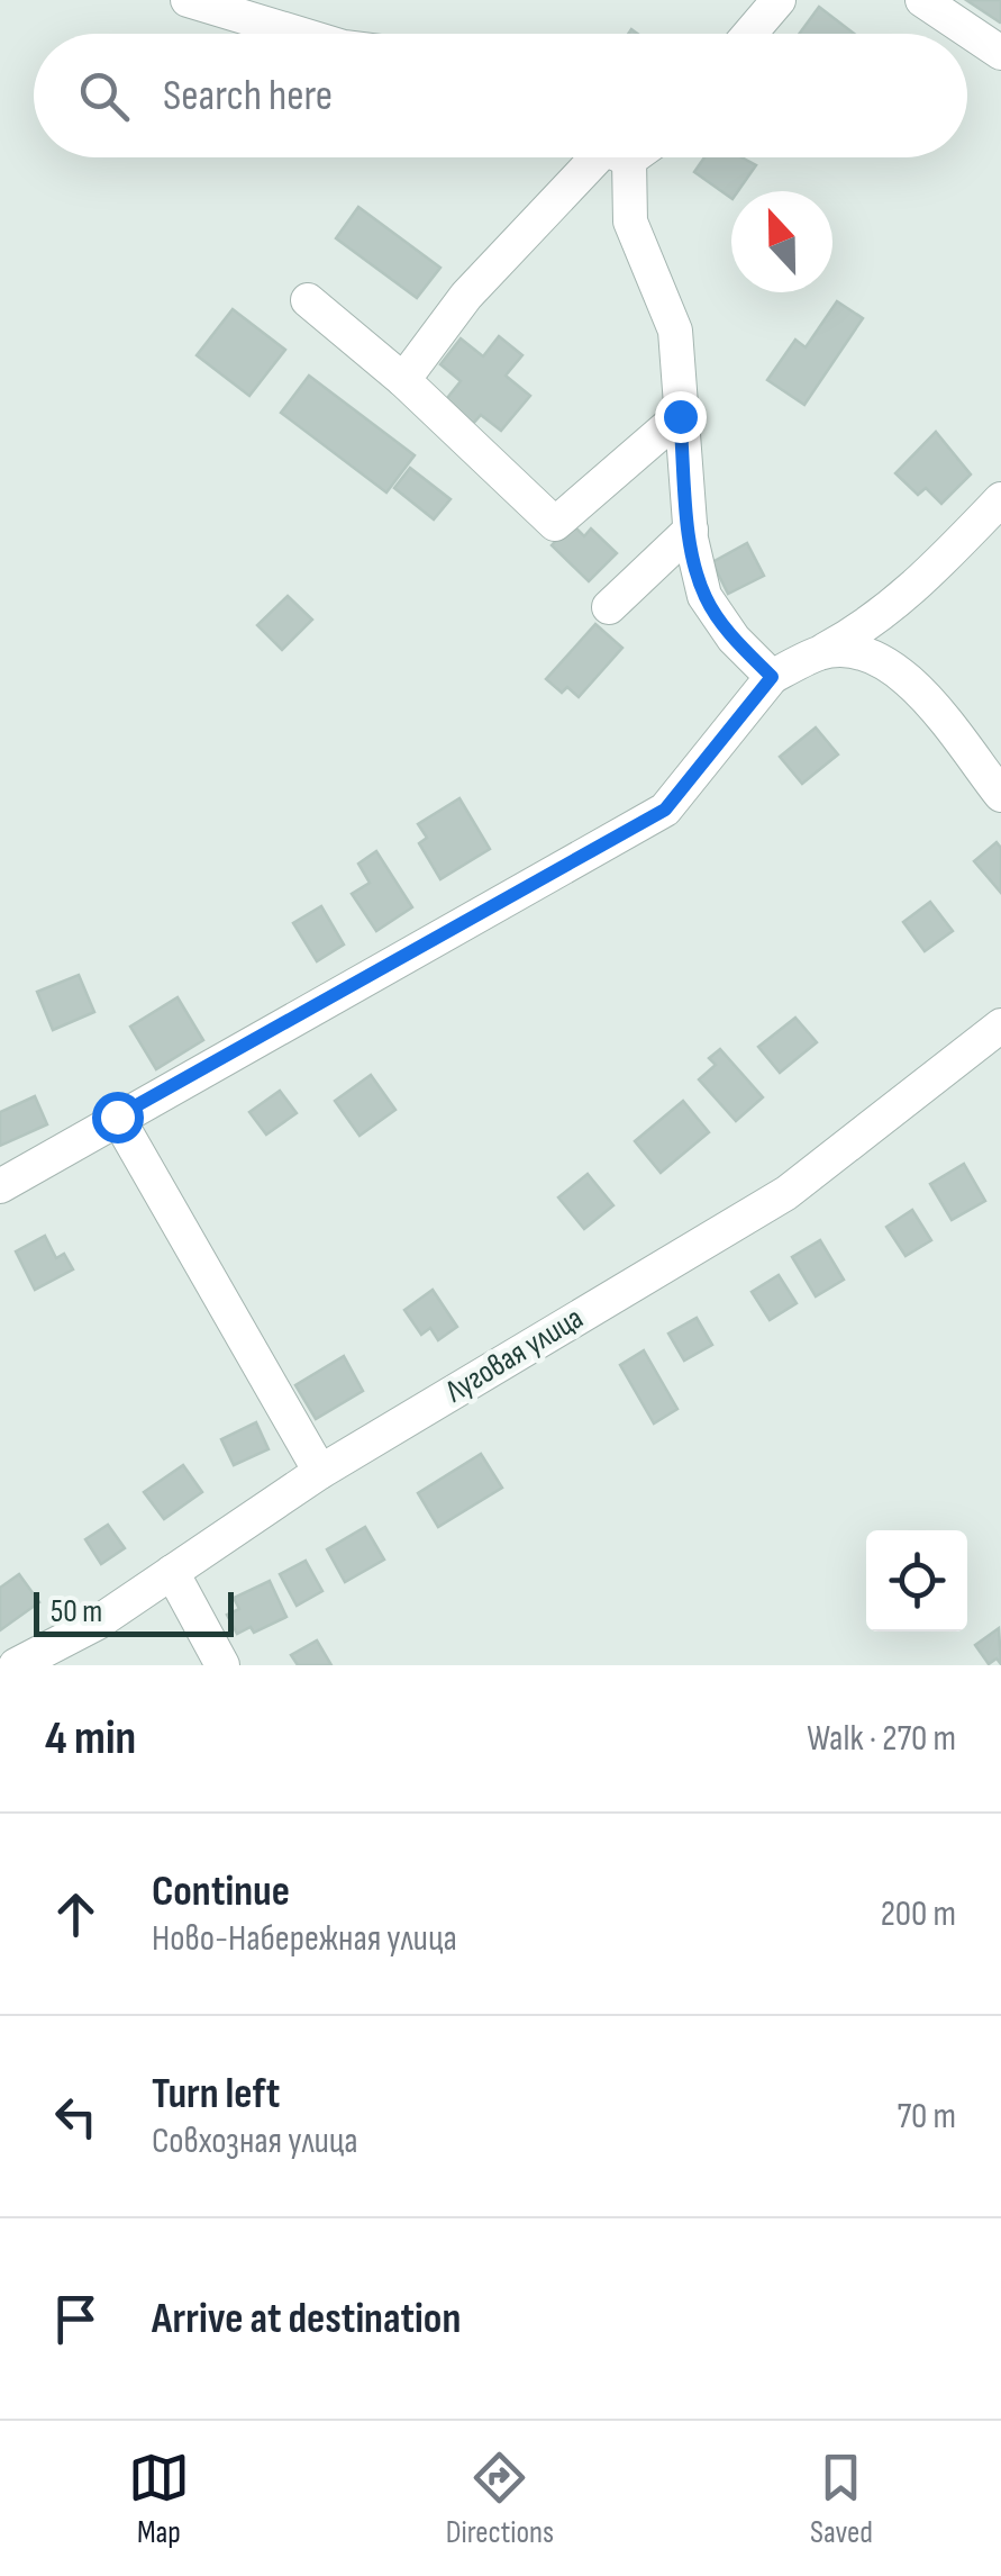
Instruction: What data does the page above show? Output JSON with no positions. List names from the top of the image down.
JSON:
{
  "streets": {
    "street": ["Луговая улица"]
  },
  "scale_bar": "50 m",
  "north": "top",
  "page": {
    "search": "Search here",
    "scale": "50 m",
    "heading": ["4 min", "Walk · 270 m"],
    "list": [
      ["Continue", "Ново-Набережная улица", "200 m"],
      ["Turn left", "Совхозная улица", "70 m"],
      "Arrive at destination"
    ],
    "nav": ["Map", "Directions", "Saved"]
  }
}
